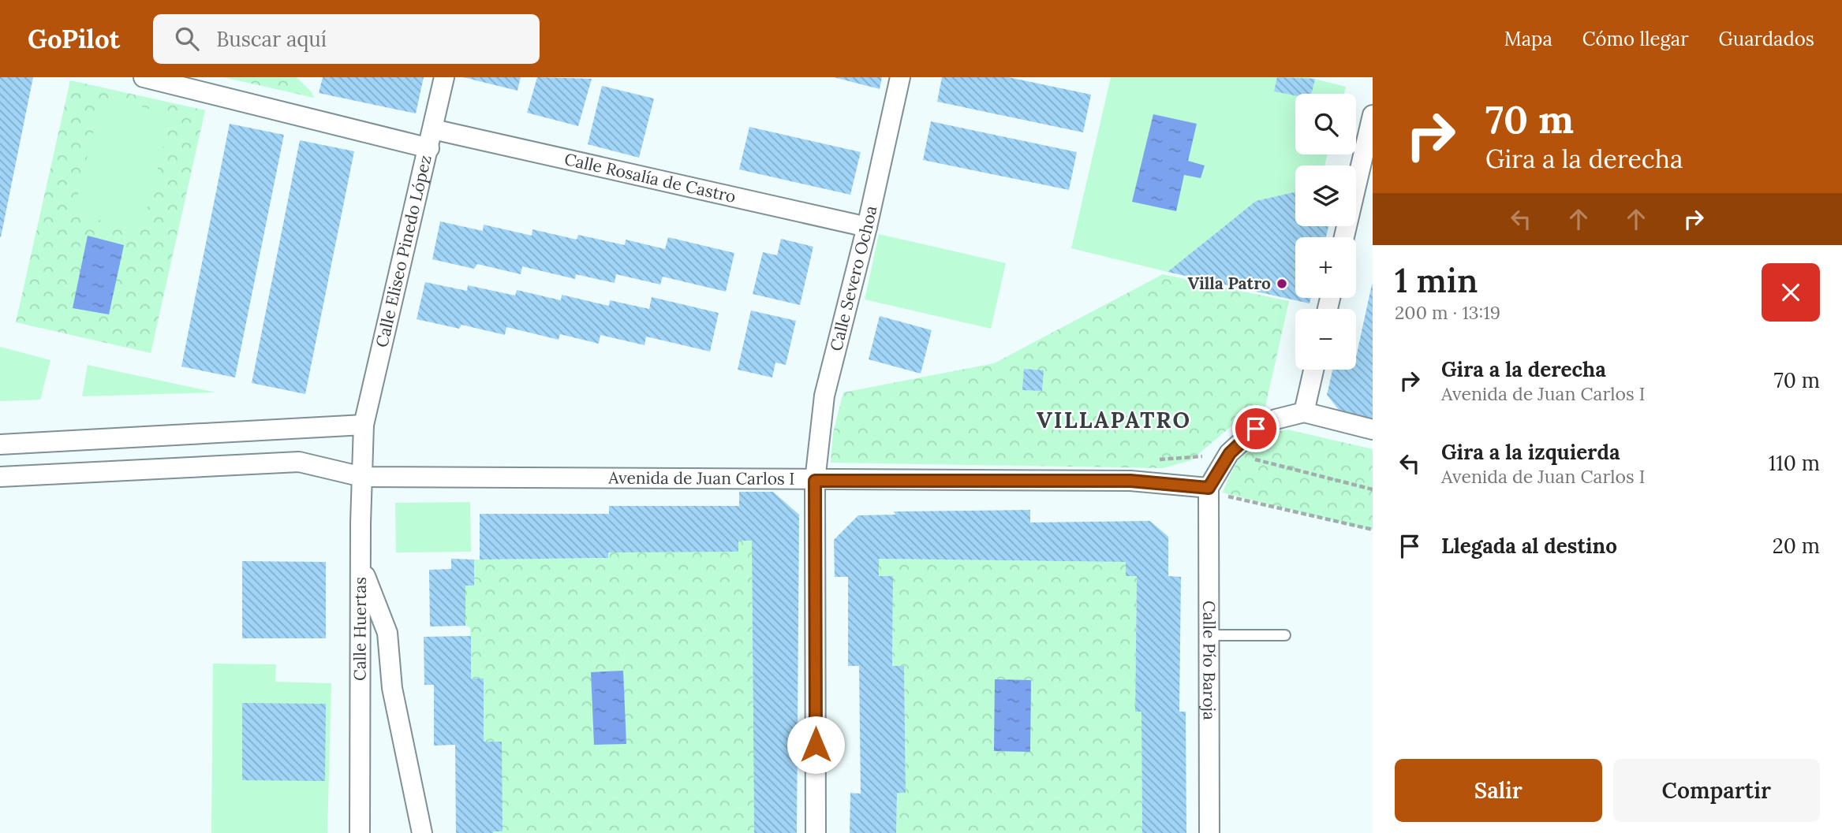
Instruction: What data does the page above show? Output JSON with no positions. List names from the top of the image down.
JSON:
{
  "streets": {
    "street": [
      "Calle Rosalía de Castro",
      "Calle Eliseo Pinedo López",
      "Calle Severo Ochoa",
      "Avenida de Juan Carlos I",
      "Calle Huertas",
      "Calle Pío Baroja"
    ]
  },
  "crossings": [
    ["Calle Rosalía de Castro", "Calle Eliseo Pinedo López"],
    ["Calle Rosalía de Castro", "Calle Severo Ochoa"],
    ["Calle Eliseo Pinedo López", "Calle Huertas"],
    ["Calle Severo Ochoa", "Avenida de Juan Carlos I"],
    ["Avenida de Juan Carlos I", "Calle Huertas"],
    ["Avenida de Juan Carlos I", "Calle Pío Baroja"]
  ],
  "districts": ["VILLAPATRO"],
  "places": ["Villa Patro"],
  "page": {
    "header": "GoPilot",
    "search": "Buscar aquí",
    "nav": ["Mapa", "Cómo llegar", "Guardados"],
    "turn": ["70 m", "Gira a la derecha"],
    "map_buttons": ["+", "−"],
    "heading": ["1 min", "200 m · 13:19"],
    "list": [
      {
        "name": "Gira a la derecha",
        "note": "Avenida de Juan Carlos I",
        "value": "70 m"
      },
      {
        "name": "Gira a la izquierda",
        "note": "Avenida de Juan Carlos I",
        "value": "110 m"
      },
      {
        "name": "Llegada al destino",
        "value": "20 m"
      }
    ],
    "buttons": ["Salir", "Compartir"]
  }
}
